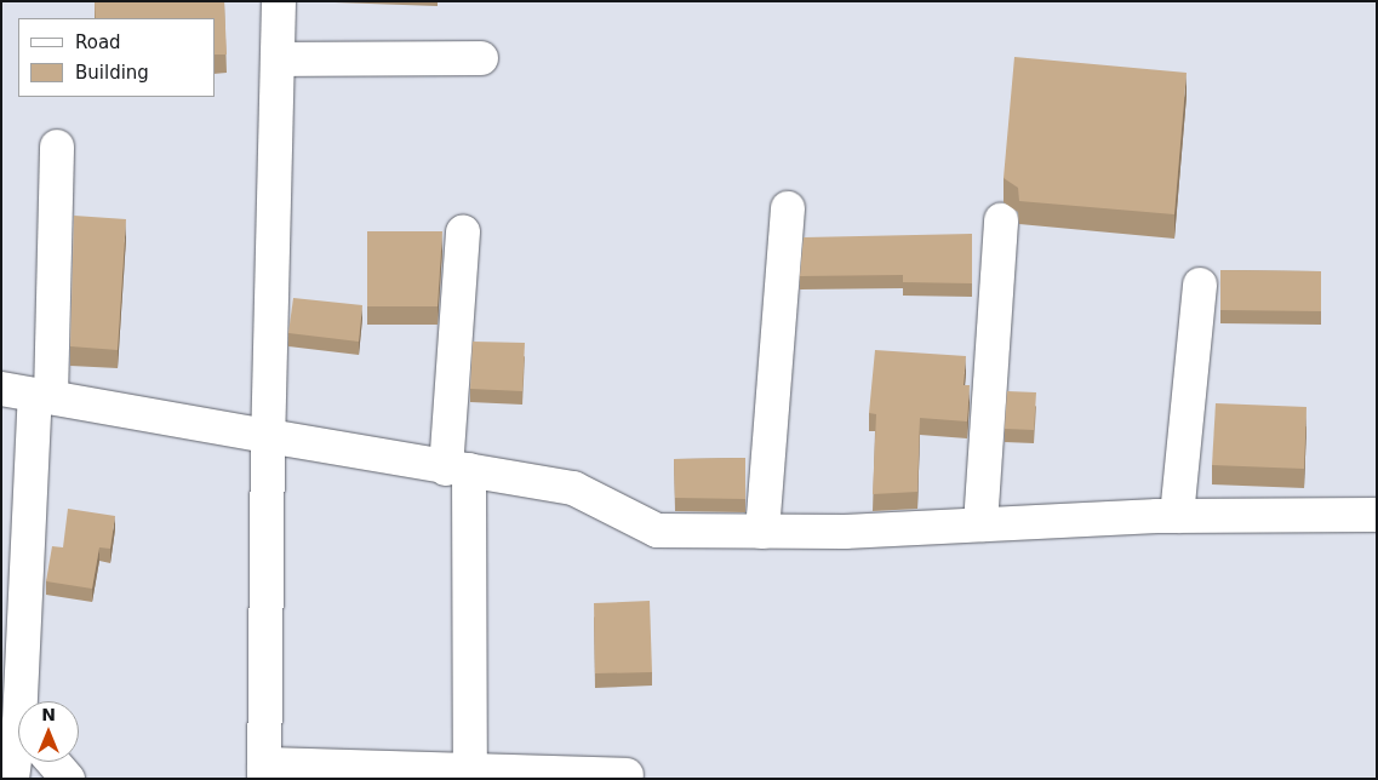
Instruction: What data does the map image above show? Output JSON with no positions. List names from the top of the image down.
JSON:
{
  "legend": ["Road", "Building"],
  "north": "top"
}
